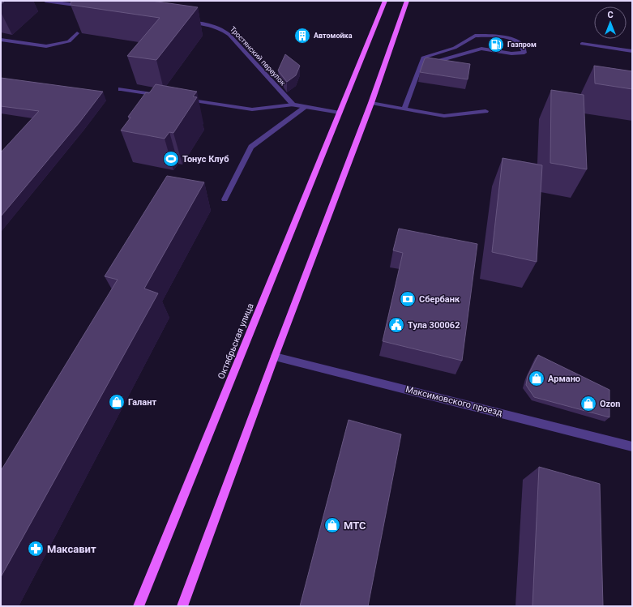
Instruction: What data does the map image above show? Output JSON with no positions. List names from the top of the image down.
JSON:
{
  "streets": {
    "main road": ["Октябрьская улица"],
    "street": ["Тростянский переулок", "Максимовского проезд"]
  },
  "places": {
    "building": ["Автомойка"],
    "fuel station": ["Газпром"],
    "sports": ["Тонус Клуб"],
    "bank": ["Сбербанк"],
    "public building": ["Тула 300062"],
    "shop": [
      "Армано",
      "Галант",
      "Ozon",
      "МТС"
    ],
    "pharmacy": ["Максавит"]
  },
  "north": "top"
}
